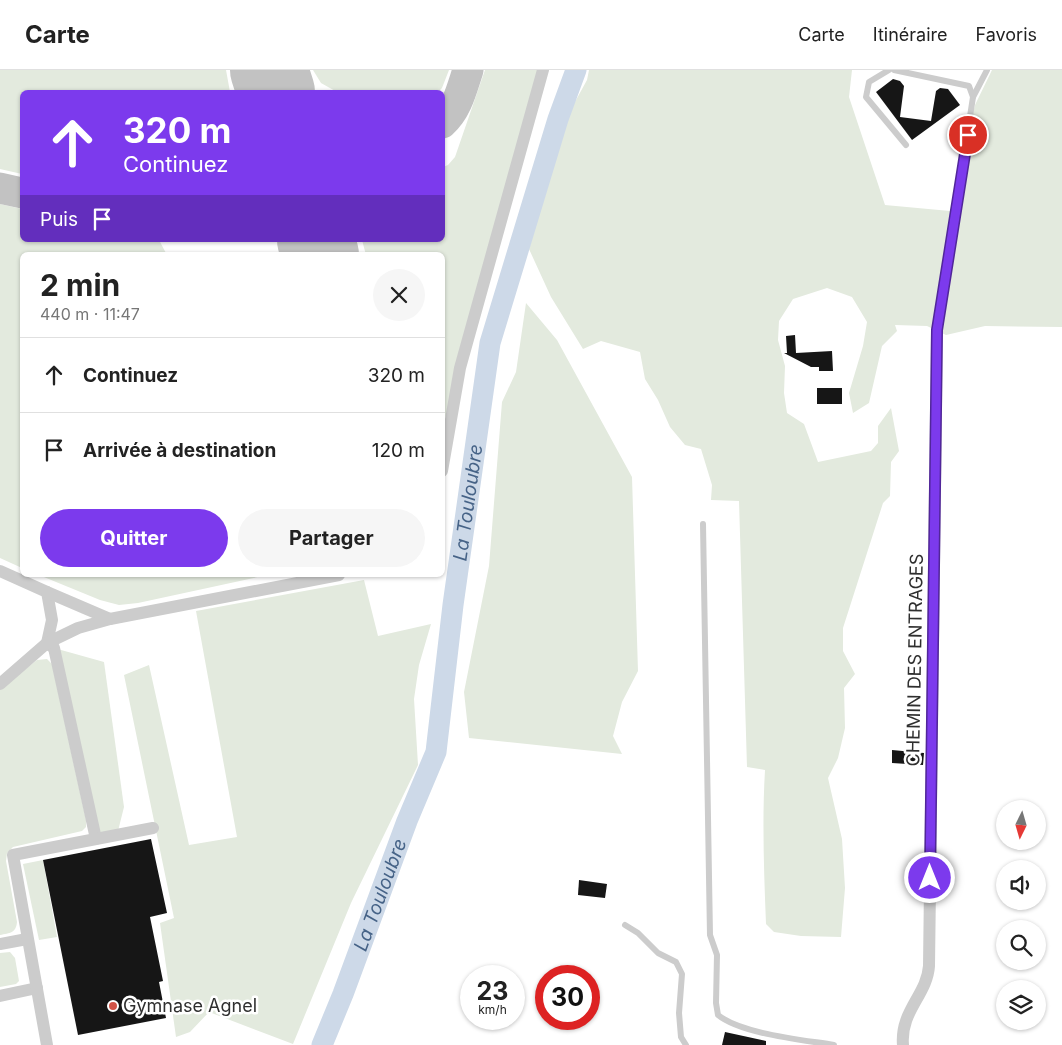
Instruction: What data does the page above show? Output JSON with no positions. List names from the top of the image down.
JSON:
{
  "streets": {
    "street": ["CHEMIN DES ENTRAGES"]
  },
  "water": ["La Touloubre"],
  "places": ["Gymnase Agnel"],
  "north": "bottom",
  "page": {
    "header": "Carte",
    "nav": ["Carte", "Itinéraire", "Favoris"],
    "turn": ["320 m", "Continuez"],
    "then": "Puis",
    "heading": ["2 min", "440 m · 11:47"],
    "list": [
      {
        "name": "Continuez",
        "value": "320 m"
      },
      {
        "name": "Arrivée à destination",
        "value": "120 m"
      }
    ],
    "buttons": ["Quitter", "Partager"],
    "speed": "23 km/h",
    "limit": "30"
  }
}
